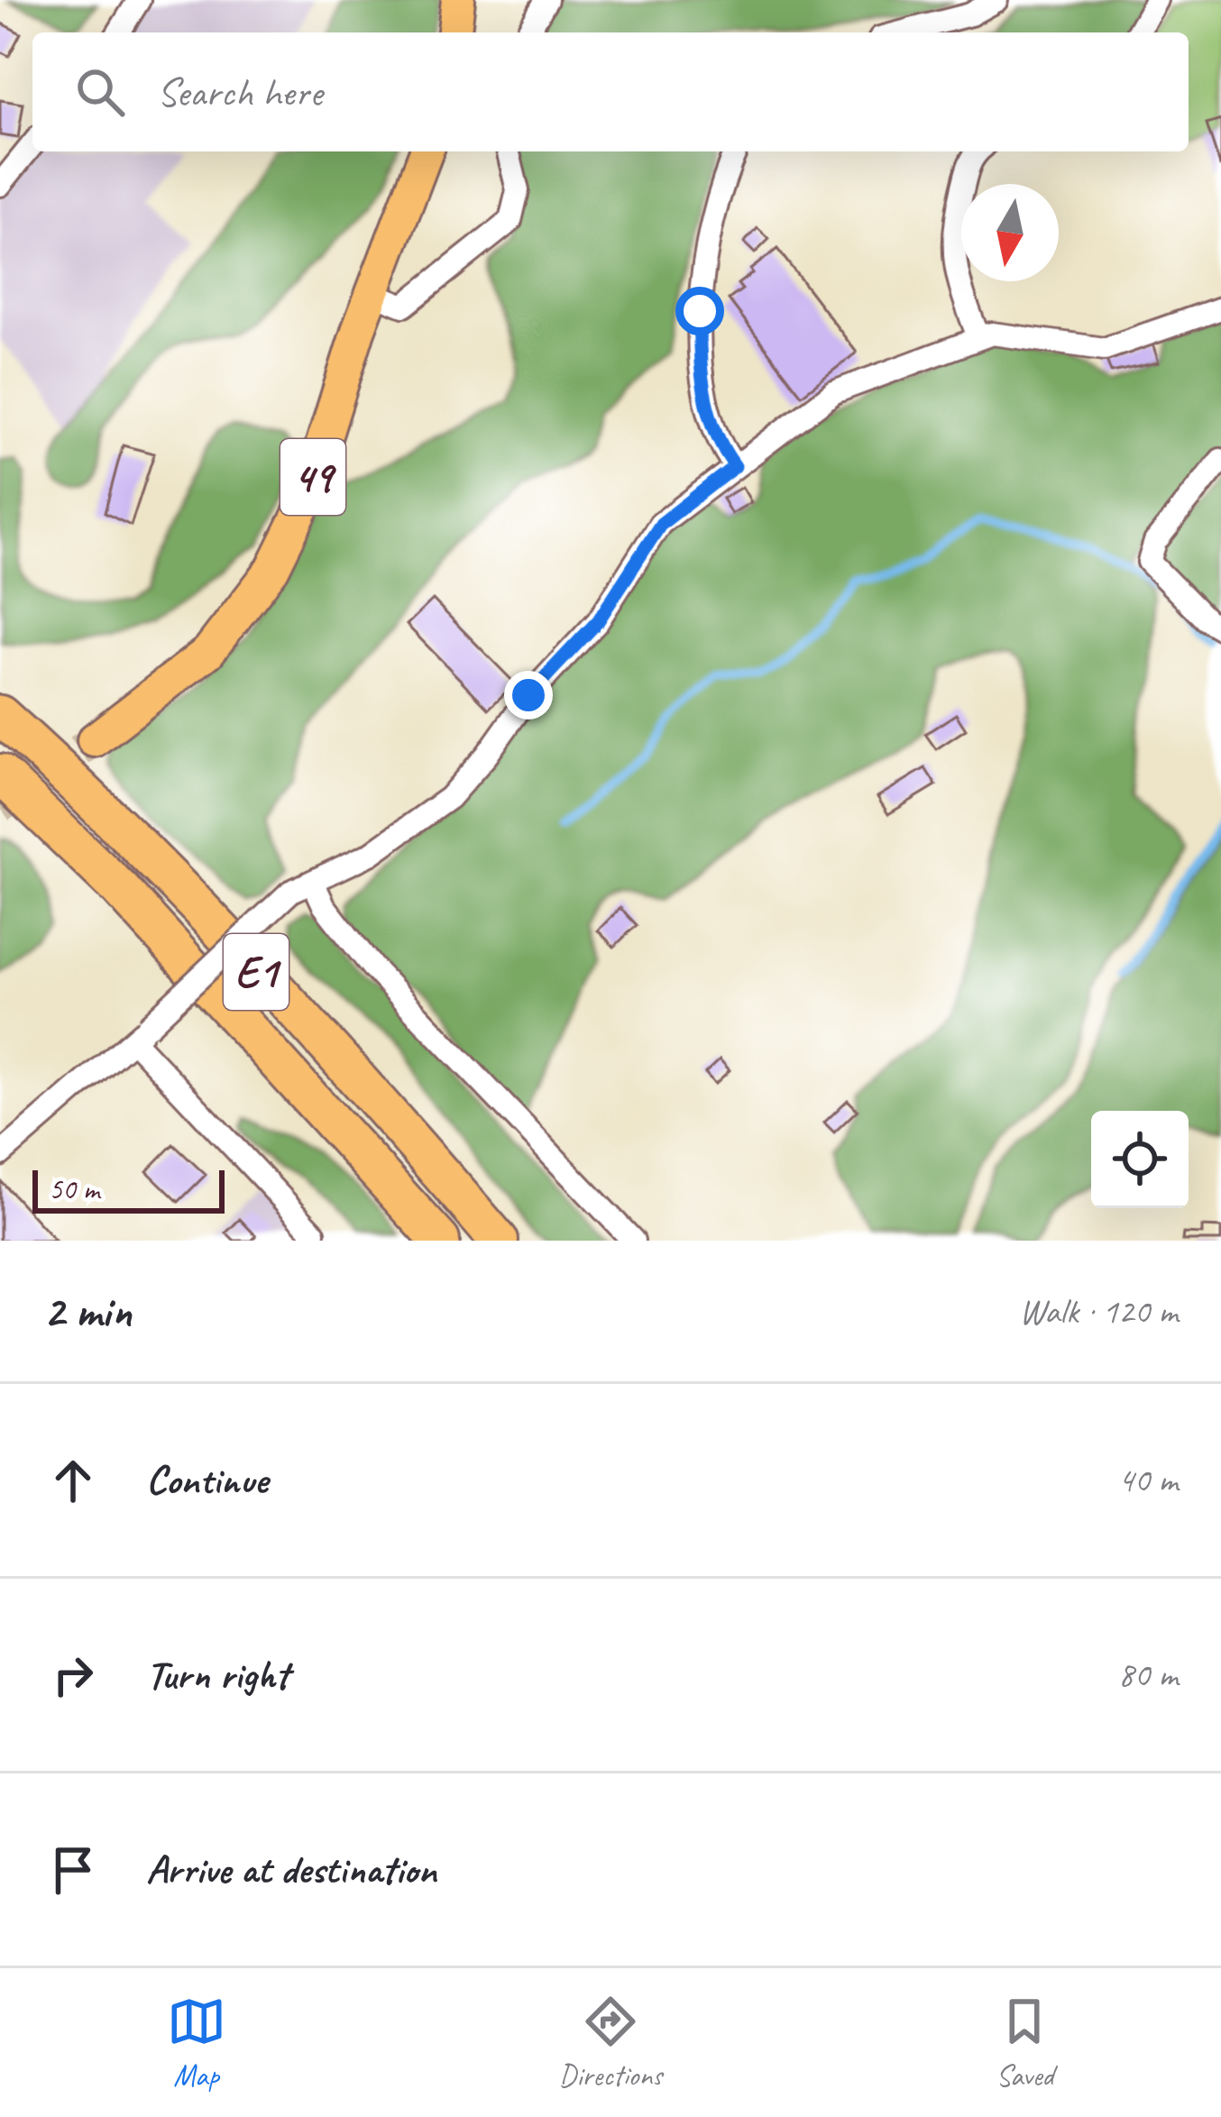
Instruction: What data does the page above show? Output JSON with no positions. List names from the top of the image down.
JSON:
{
  "streets": {
    "highway": ["E1"],
    "main road": ["49"]
  },
  "scale_bar": "50 m",
  "north": "bottom",
  "page": {
    "search": "Search here",
    "scale": "50 m",
    "heading": ["2 min", "Walk · 120 m"],
    "list": [
      ["Continue", "40 m"],
      ["Turn right", "80 m"],
      "Arrive at destination"
    ],
    "nav": ["Map", "Directions", "Saved"]
  }
}
